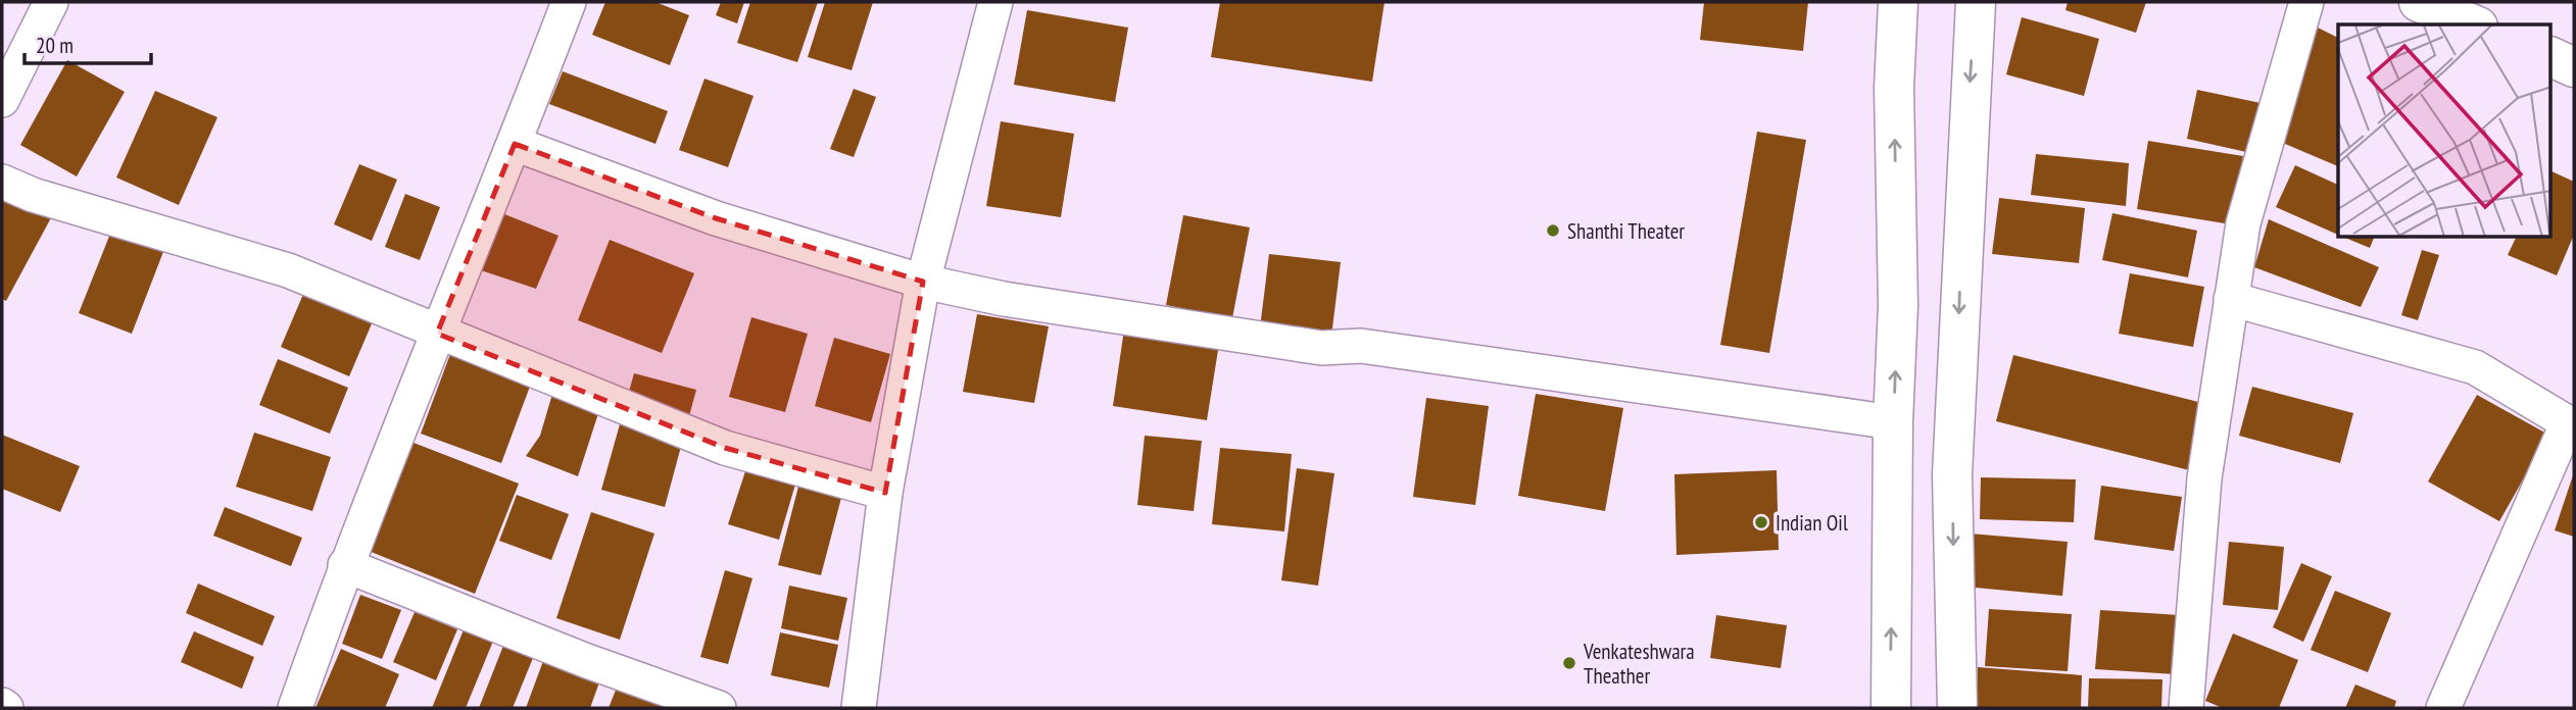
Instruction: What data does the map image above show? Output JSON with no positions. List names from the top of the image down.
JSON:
{
  "places": ["Shanthi Theater", "Indian Oil", "Venkateshwara Theather"],
  "scale_bar": "20 m"
}
